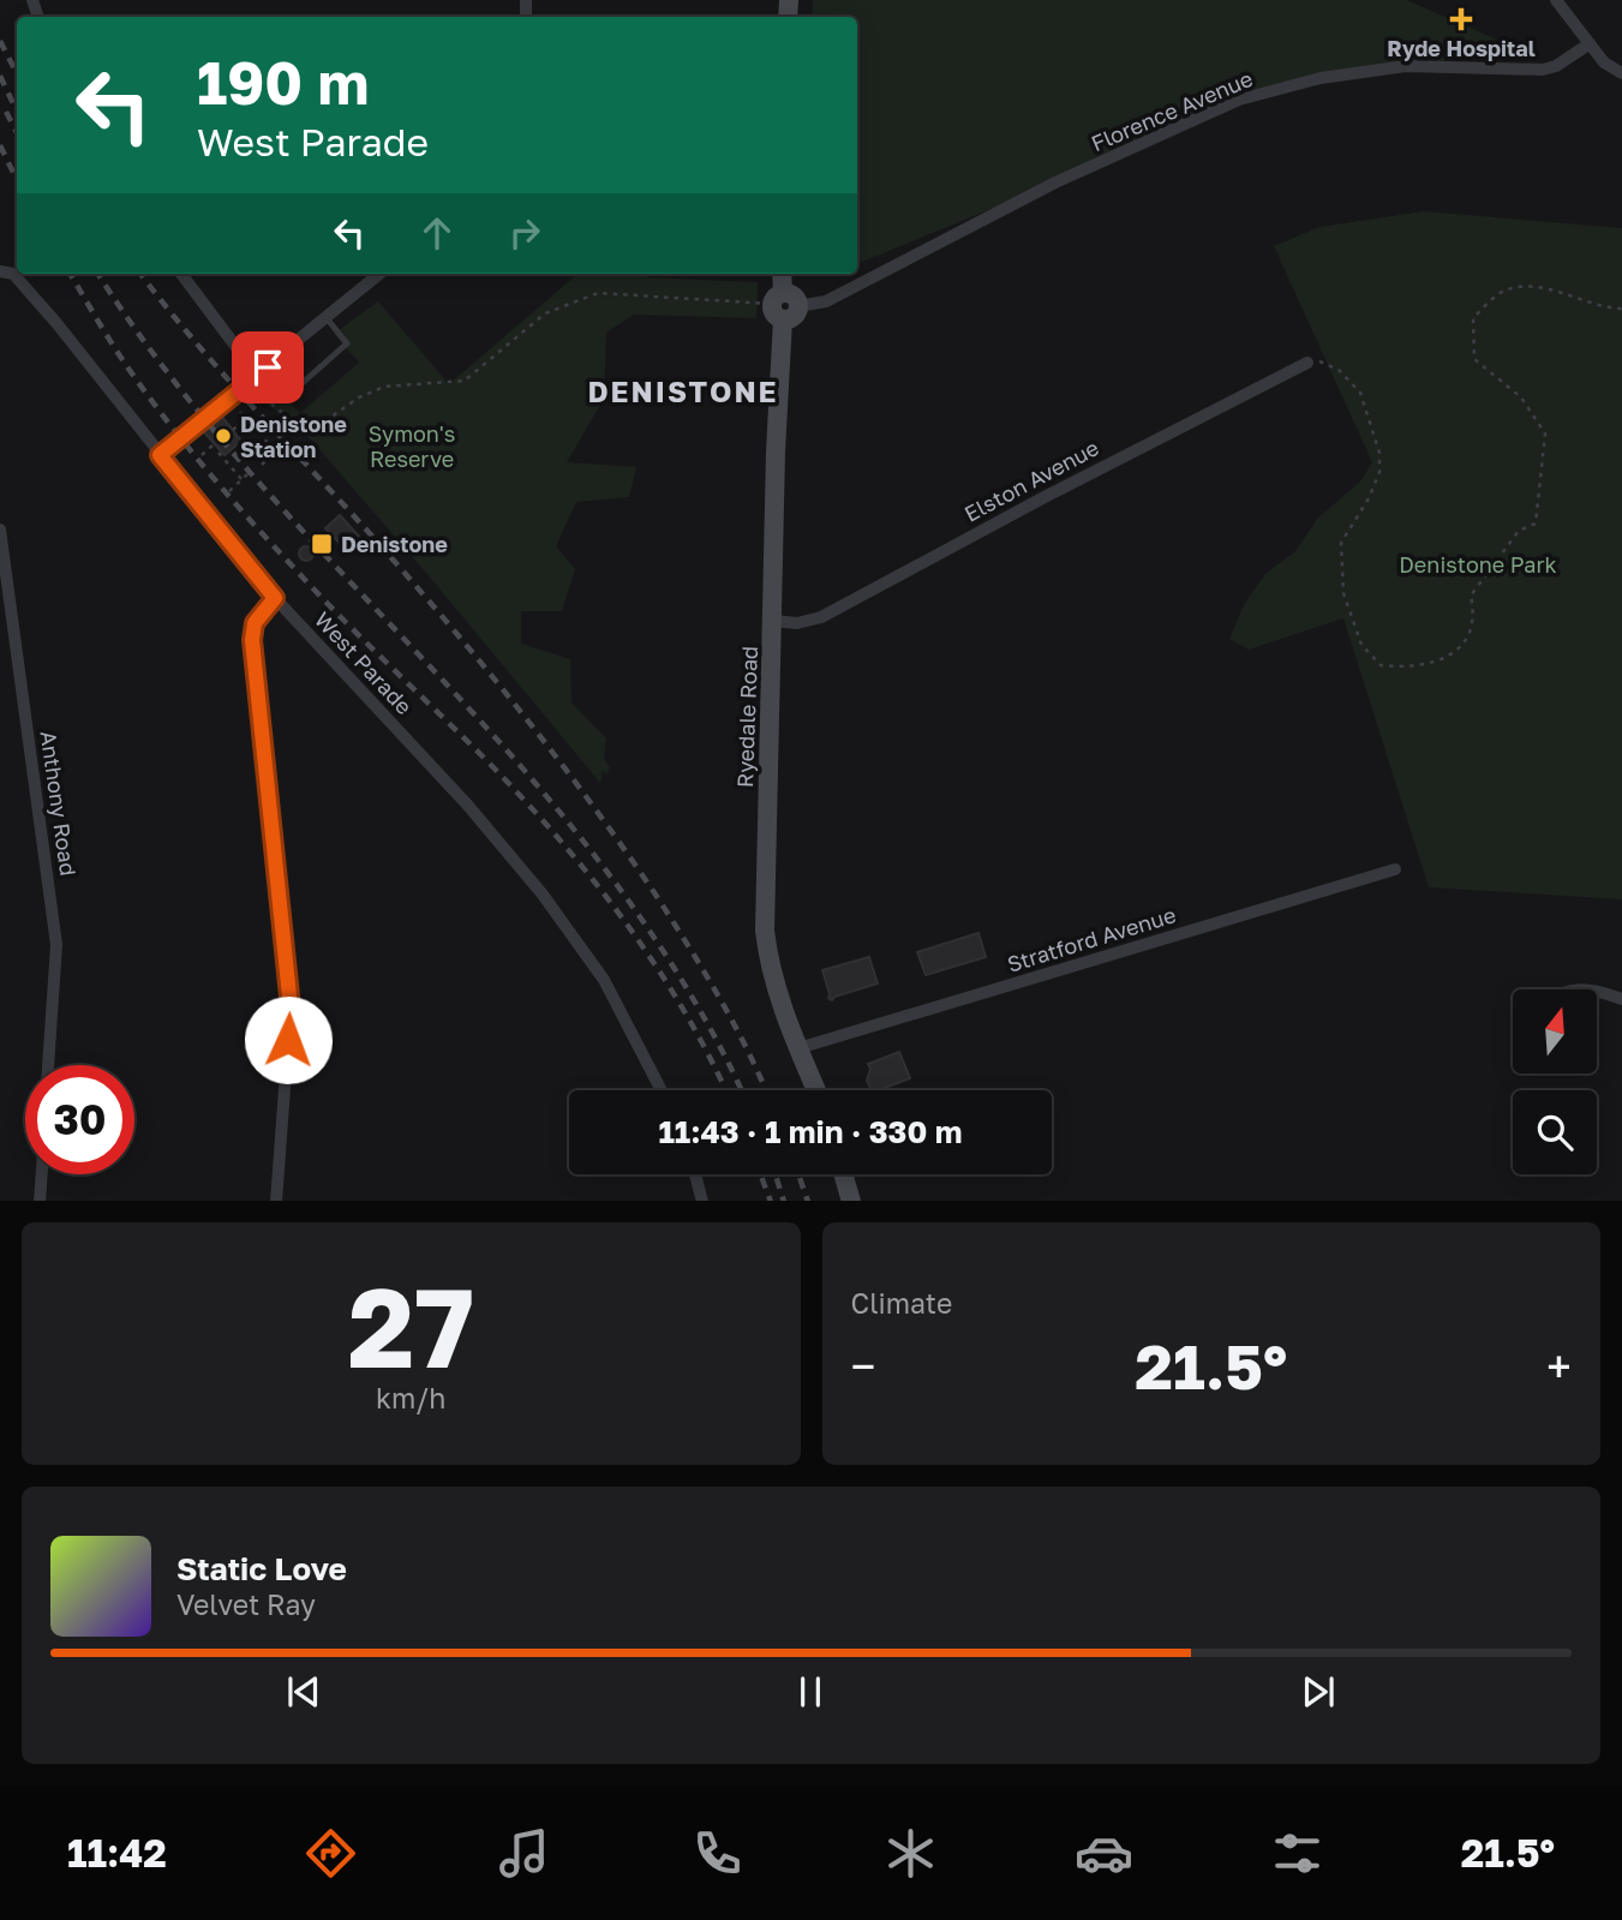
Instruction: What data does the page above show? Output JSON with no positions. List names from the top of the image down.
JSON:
{
  "streets": {
    "street": [
      "Florence Avenue",
      "Elston Avenue",
      "West Parade",
      "Ryedale Road",
      "Anthony Road",
      "Stratford Avenue"
    ]
  },
  "crossings": [
    ["Elston Avenue", "Ryedale Road"],
    ["Ryedale Road", "Stratford Avenue"]
  ],
  "districts": ["DENISTONE"],
  "parks": ["Symon's Reserve", "Denistone Park"],
  "places": {
    "health": ["Ryde Hospital"],
    "other": ["Denistone Station"],
    "transit": ["Denistone"]
  },
  "north": "top",
  "page": {
    "turn": ["190 m", "West Parade"],
    "limit": "30",
    "trip": "11:43 · 1 min · 330 m",
    "tile": [
      ["27", "km/h"],
      "Climate"
    ],
    "heat": ["−", "21.5°", "+"],
    "song": ["Static Love", "Velvet Ray"],
    "tabs": ["11:42", "21.5°"]
  }
}
